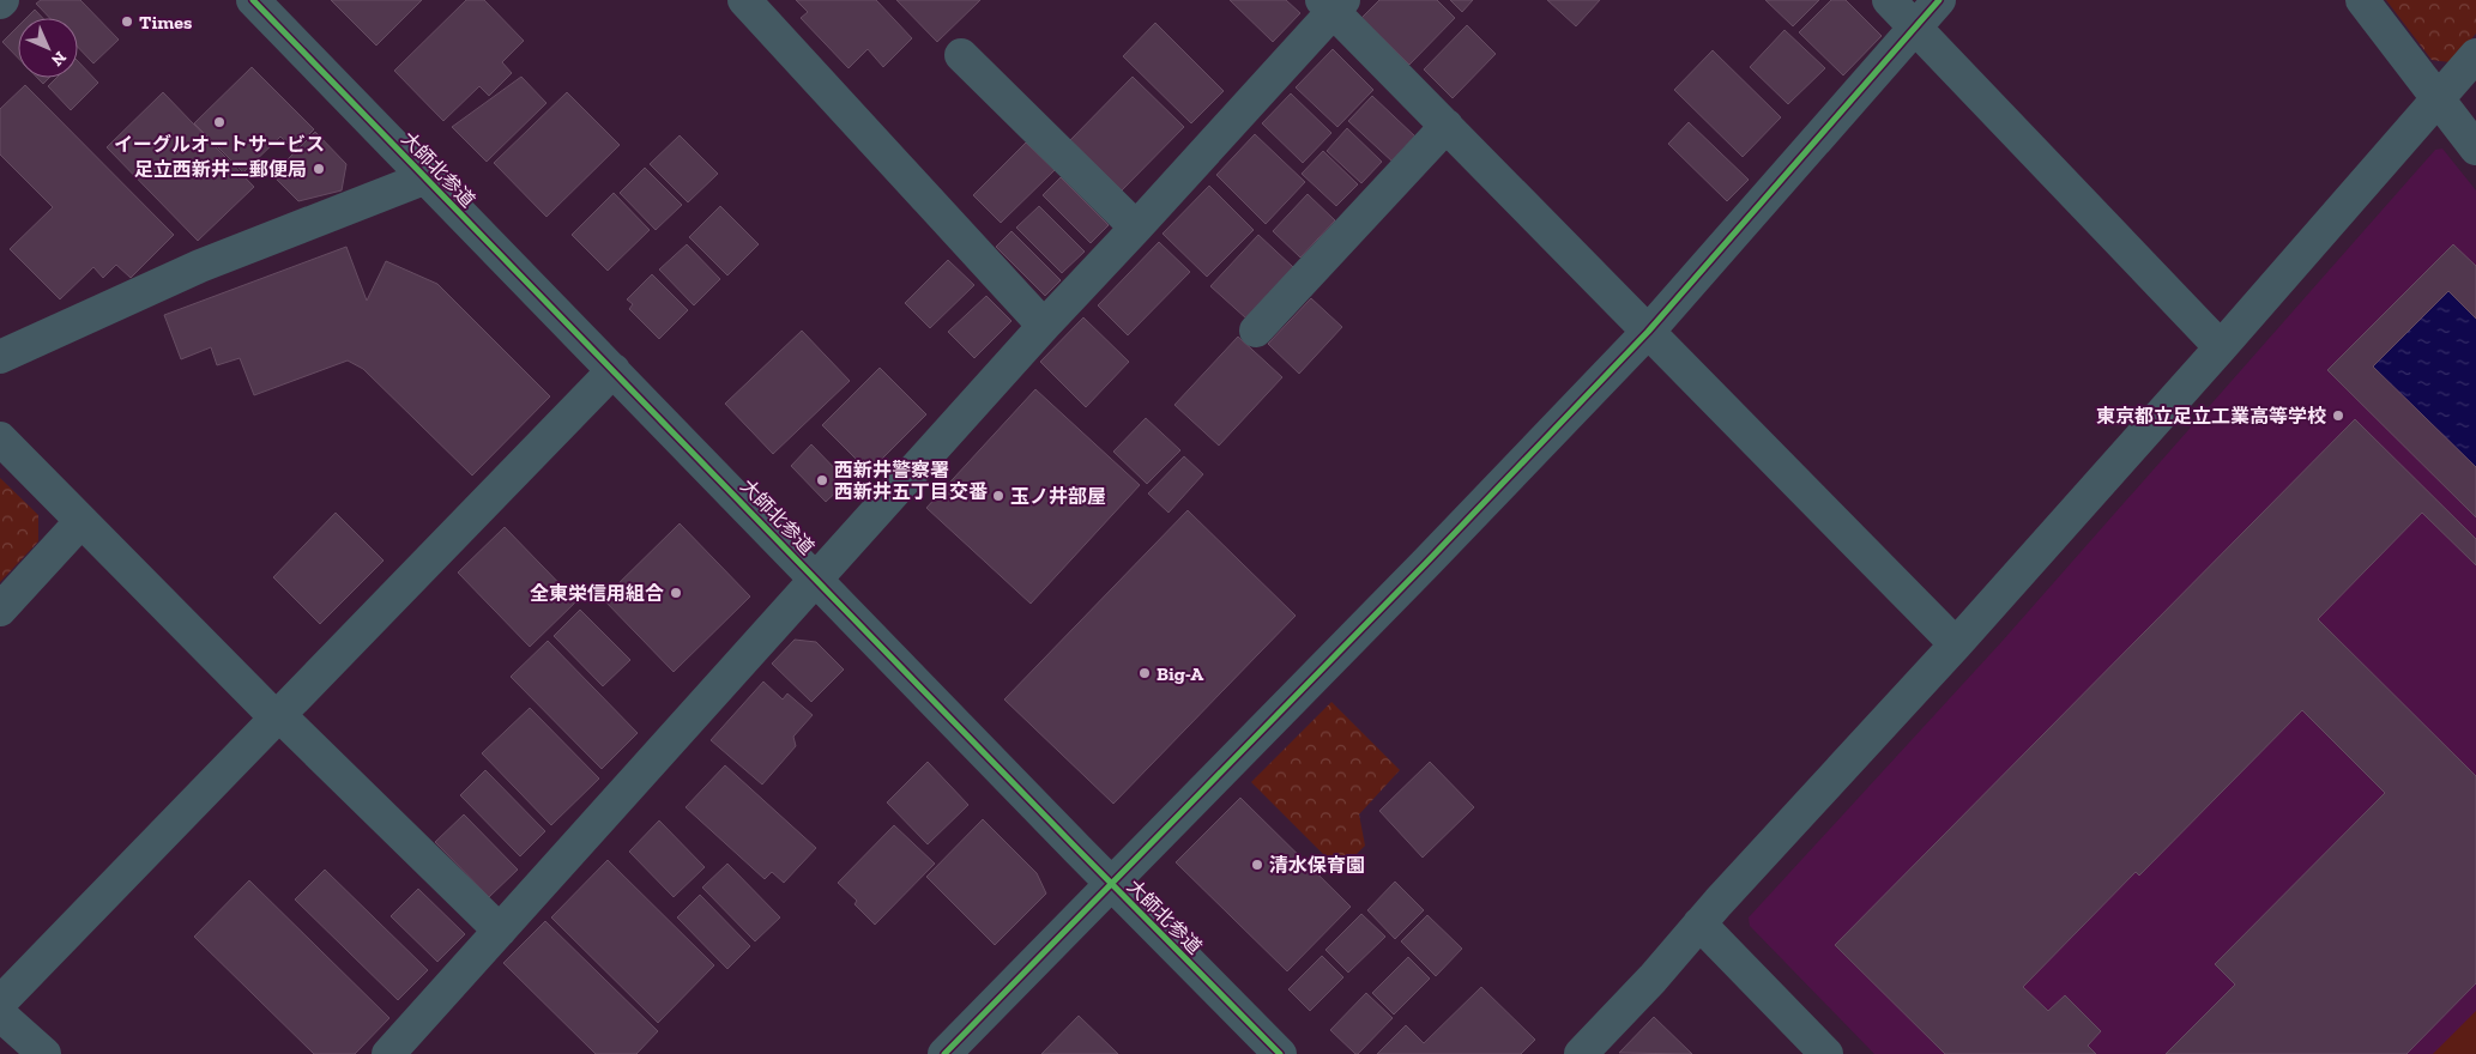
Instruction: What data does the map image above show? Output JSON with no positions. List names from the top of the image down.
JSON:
{
  "streets": {
    "street": ["大師北参道"]
  },
  "places": [
    "Times",
    "イーグルオートサービス",
    "足立西新井二郵便局",
    "東京都立足立工業高等学校",
    "西新井警察署 西新井五丁目交番",
    "玉ノ井部屋",
    "全東栄信用組合",
    "Big-A",
    "清水保育園"
  ],
  "north": "bottom right"
}
